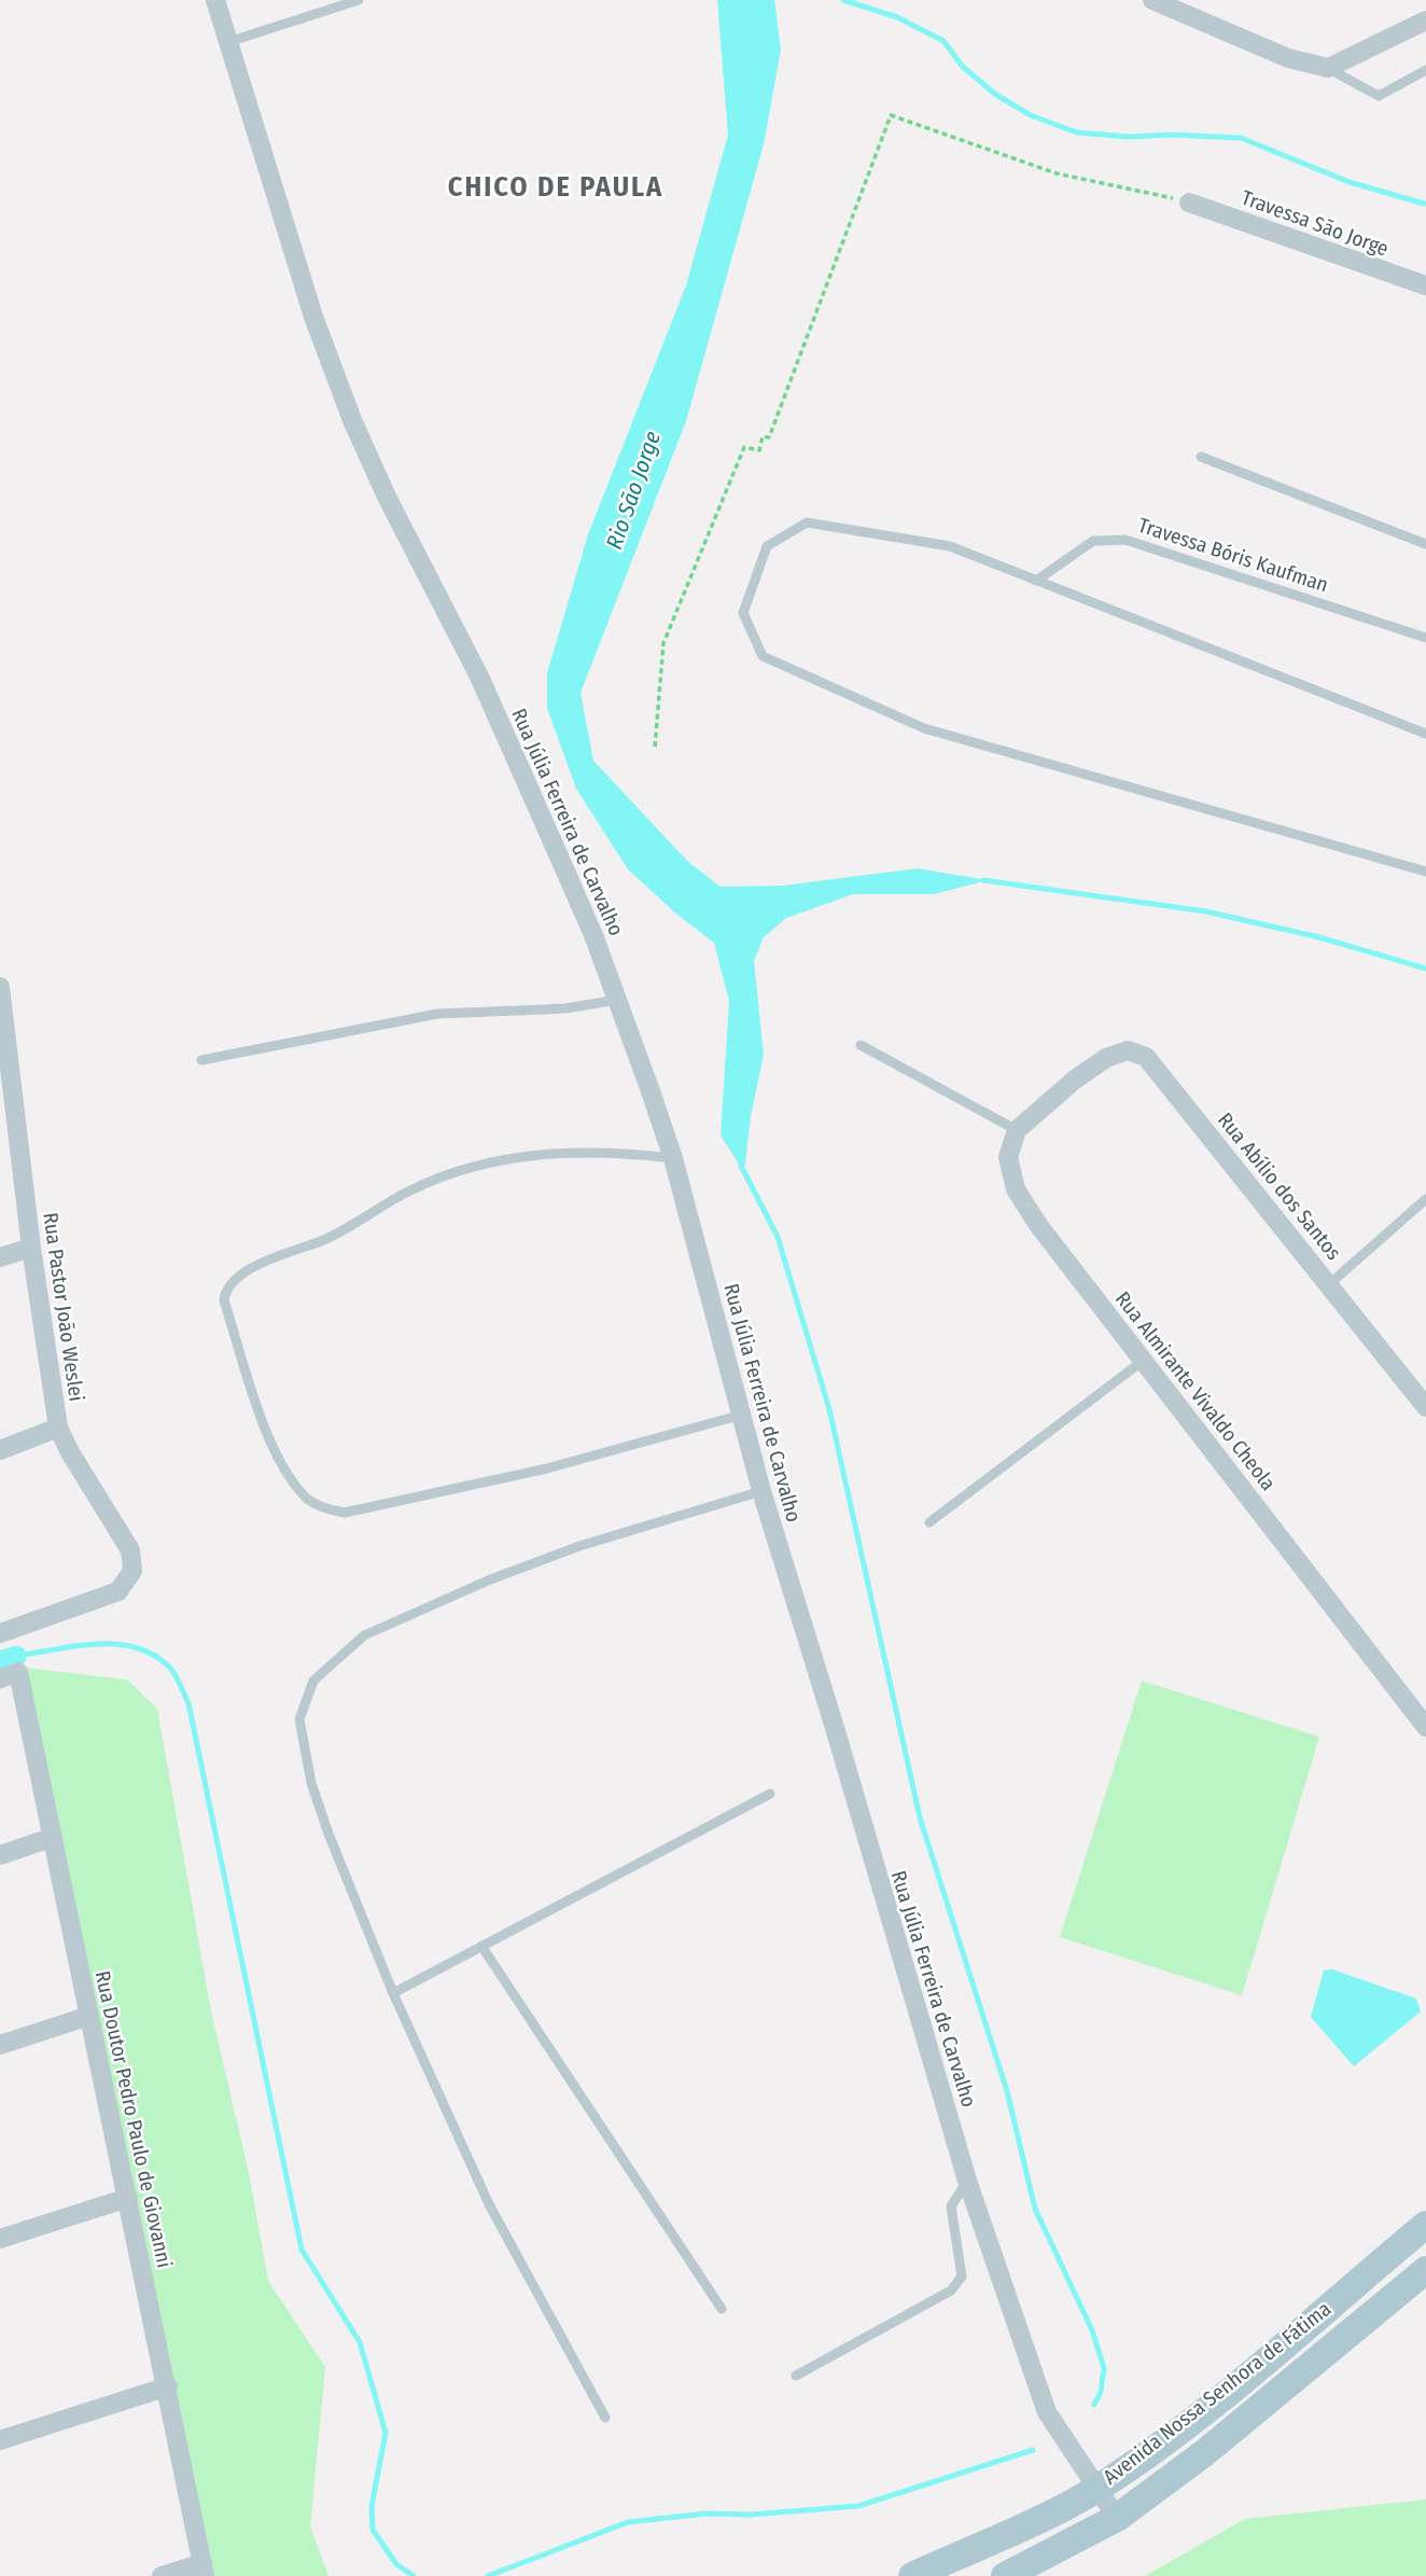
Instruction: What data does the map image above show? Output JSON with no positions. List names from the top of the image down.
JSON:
{
  "streets": {
    "main road": ["Avenida Nossa Senhora de Fátima"],
    "street": [
      "Travessa São Jorge",
      "Rua Júlia Ferreira de Carvalho",
      "Rua Abílio dos Santos",
      "Rua Pastor João Weslei",
      "Rua Almirante Vivaldo Cheola",
      "Rua Doutor Pedro Paulo de Giovanni"
    ],
    "lane": ["Travessa Bóris Kaufman"]
  },
  "crossings": [
    ["Rua Júlia Ferreira de Carvalho", "Avenida Nossa Senhora de Fátima"],
    ["Rua Abílio dos Santos", "Rua Almirante Vivaldo Cheola"]
  ],
  "districts": ["CHICO DE PAULA"],
  "water": ["Rio São Jorge"]
}
